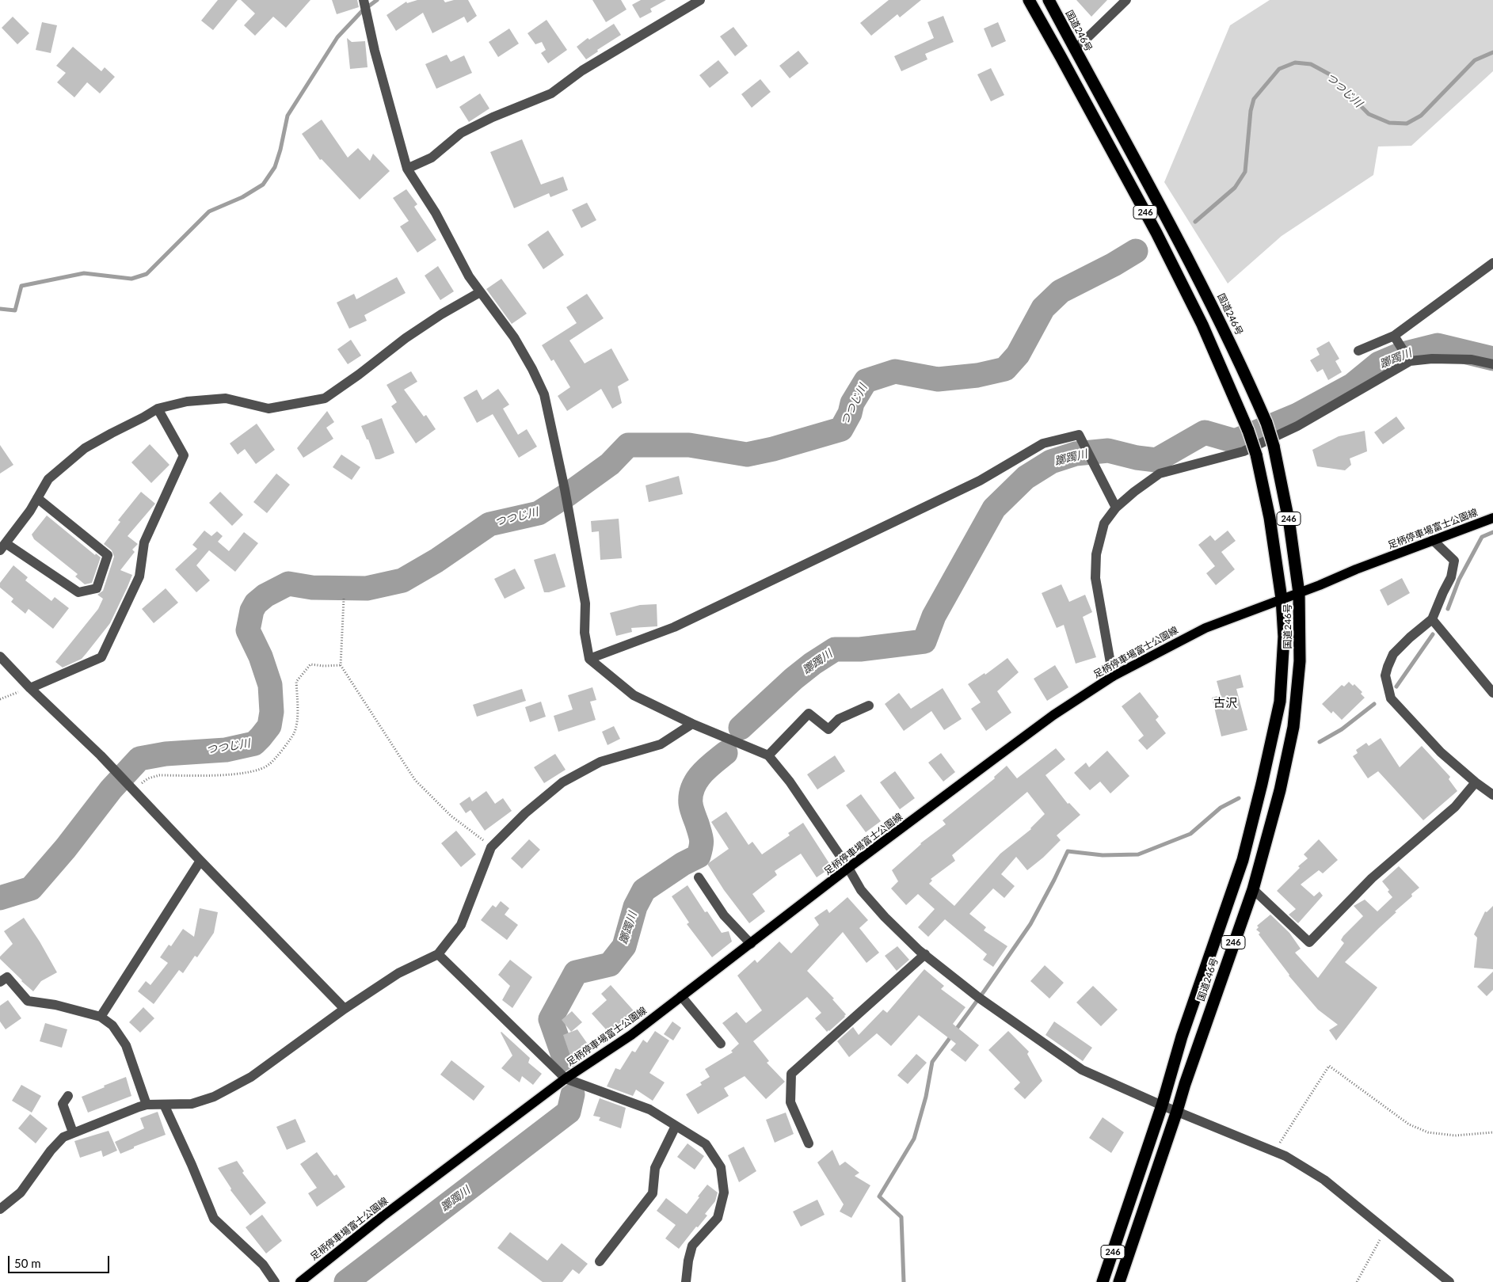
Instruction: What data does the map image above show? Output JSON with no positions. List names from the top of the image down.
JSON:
{
  "streets": {
    "highway": ["国道246号", "246"],
    "main road": ["足柄停車場富士公園線"]
  },
  "crossings": [
    ["国道246号", "足柄停車場富士公園線"]
  ],
  "districts": ["古沢"],
  "water": ["つつじ川", "躑躅川"],
  "scale_bar": "50 m"
}
